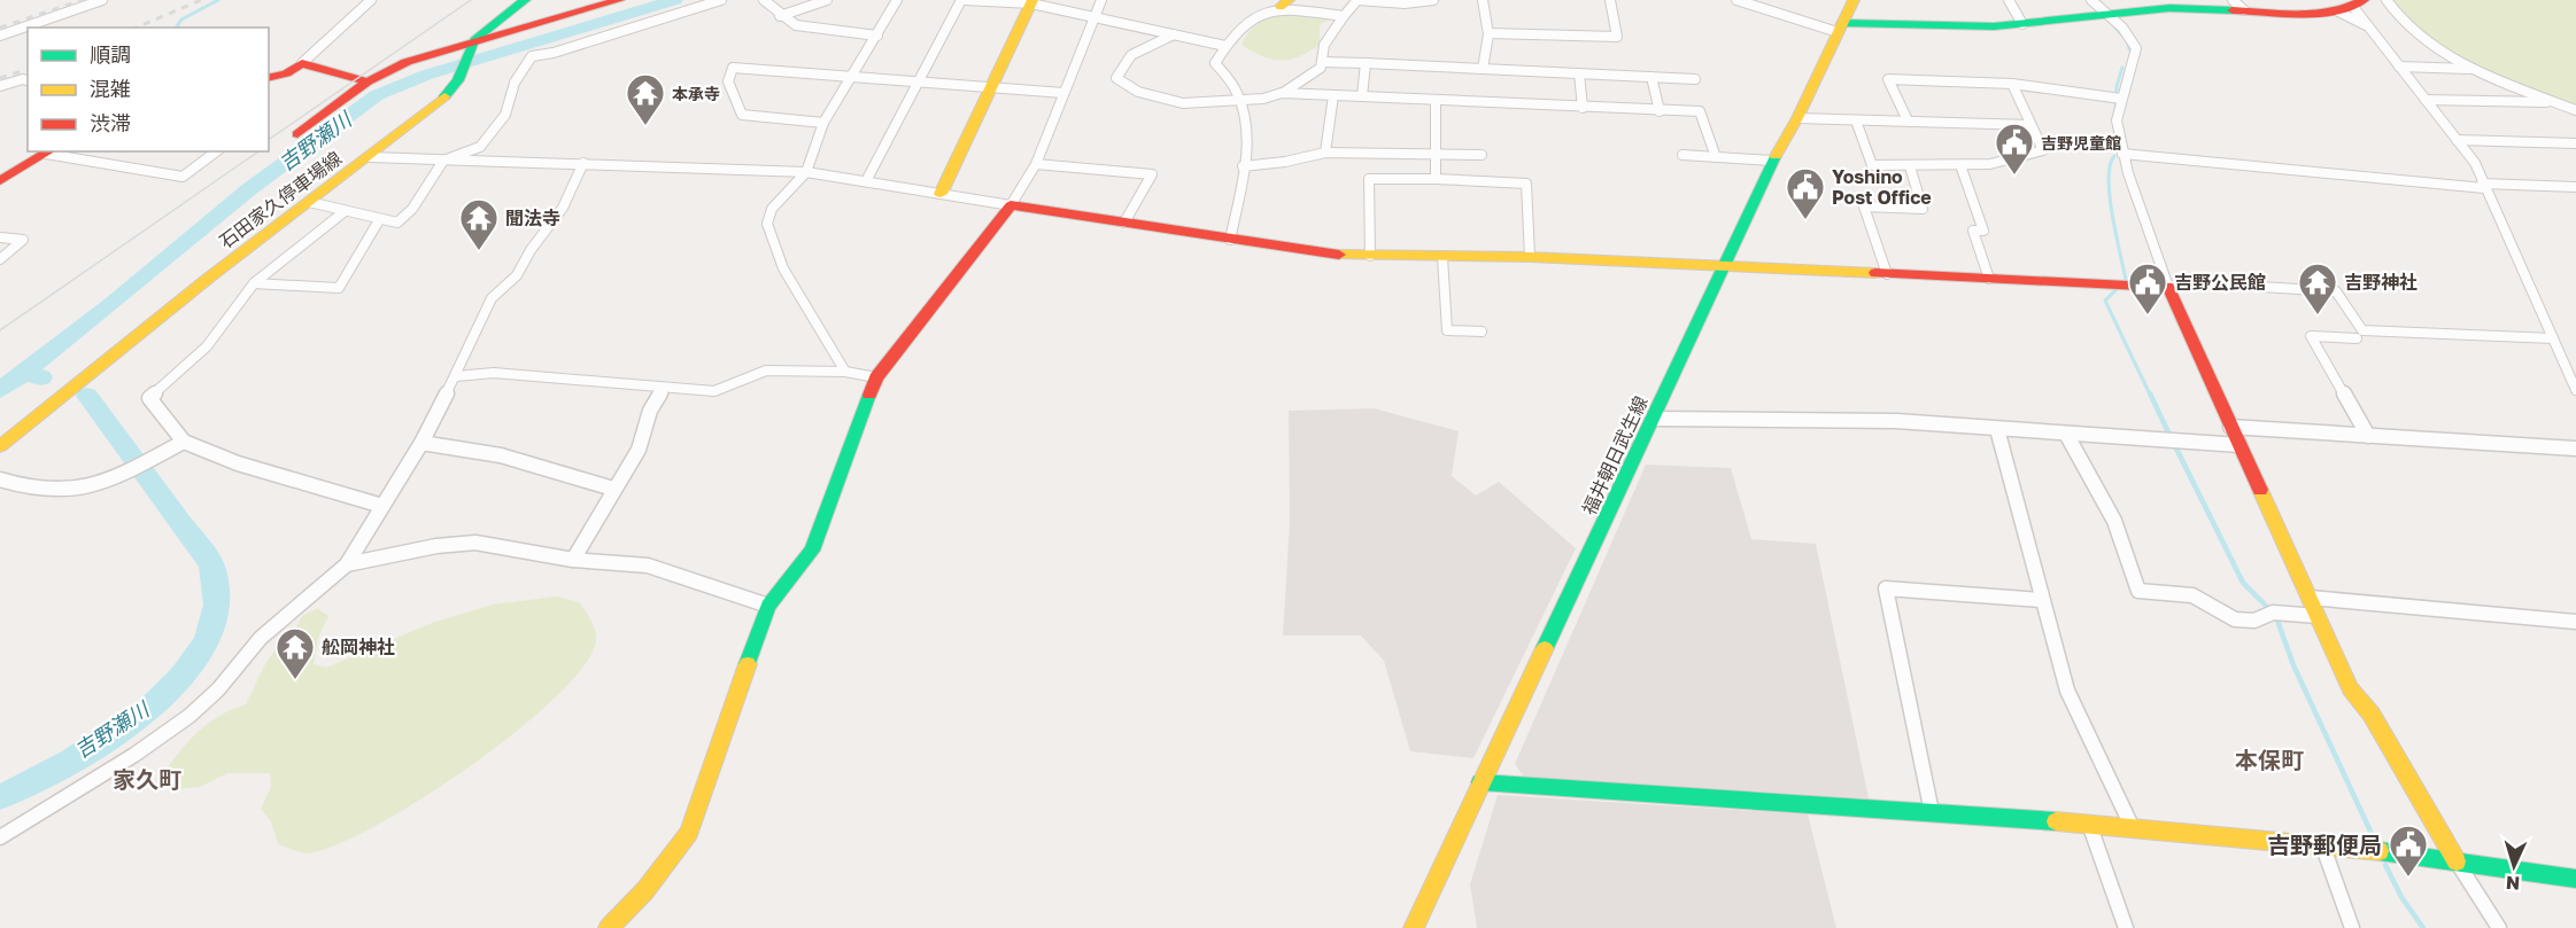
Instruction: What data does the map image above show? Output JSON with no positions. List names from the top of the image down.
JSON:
{
  "streets": {
    "street": ["石田家久停車場線", "福井朝日武生線"]
  },
  "districts": ["本保町", "家久町"],
  "water": ["吉野瀬川"],
  "places": {
    "temple": [
      "本承寺",
      "聞法寺",
      "吉野神社",
      "舩岡神社"
    ],
    "public building": [
      "吉野児童館",
      "Yoshino Post Office",
      "吉野公民館",
      "吉野郵便局"
    ]
  },
  "legend": ["順調", "混雑", "渋滞"],
  "north": "bottom"
}
